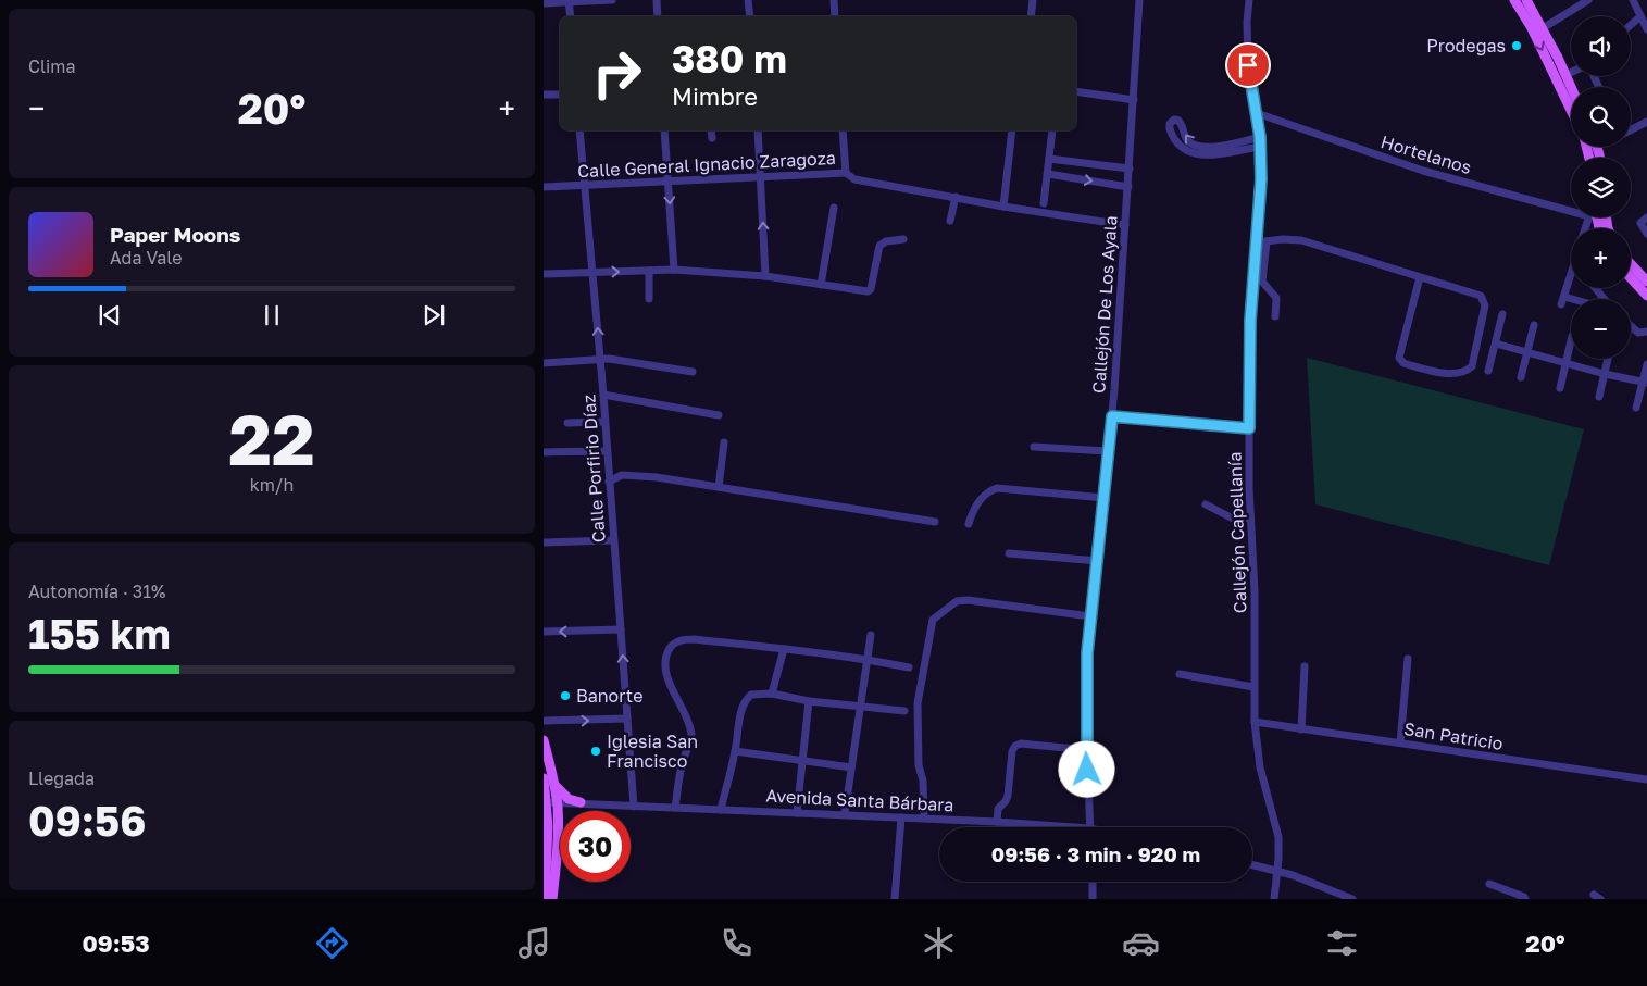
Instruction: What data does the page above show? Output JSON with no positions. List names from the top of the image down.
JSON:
{
  "streets": {
    "street": [
      "Hortelanos",
      "Calle General Ignacio Zaragoza",
      "Callejón De Los Ayala",
      "Calle Porfirio Díaz",
      "Callejón Capellanía",
      "San Patricio",
      "Avenida Santa Bárbara"
    ]
  },
  "crossings": [
    ["Hortelanos", "Callejón Capellanía"],
    ["Calle General Ignacio Zaragoza", "Callejón De Los Ayala"],
    ["Calle General Ignacio Zaragoza", "Calle Porfirio Díaz"],
    ["Calle Porfirio Díaz", "Avenida Santa Bárbara"],
    ["Callejón Capellanía", "San Patricio"]
  ],
  "places": ["Prodegas", "Banorte", "Iglesia San Francisco"],
  "page": {
    "tile": [
      "Clima",
      ["22", "km/h"],
      ["Autonomía · 31%", "155 km"],
      ["Llegada", "09:56"]
    ],
    "map_buttons": ["+", "−"],
    "turn": ["380 m", "Mimbre"],
    "heat": ["−", "20°", "+"],
    "song": ["Paper Moons", "Ada Vale"],
    "limit": "30",
    "trip": "09:56 · 3 min · 920 m",
    "tabs": ["09:53", "20°"]
  }
}
